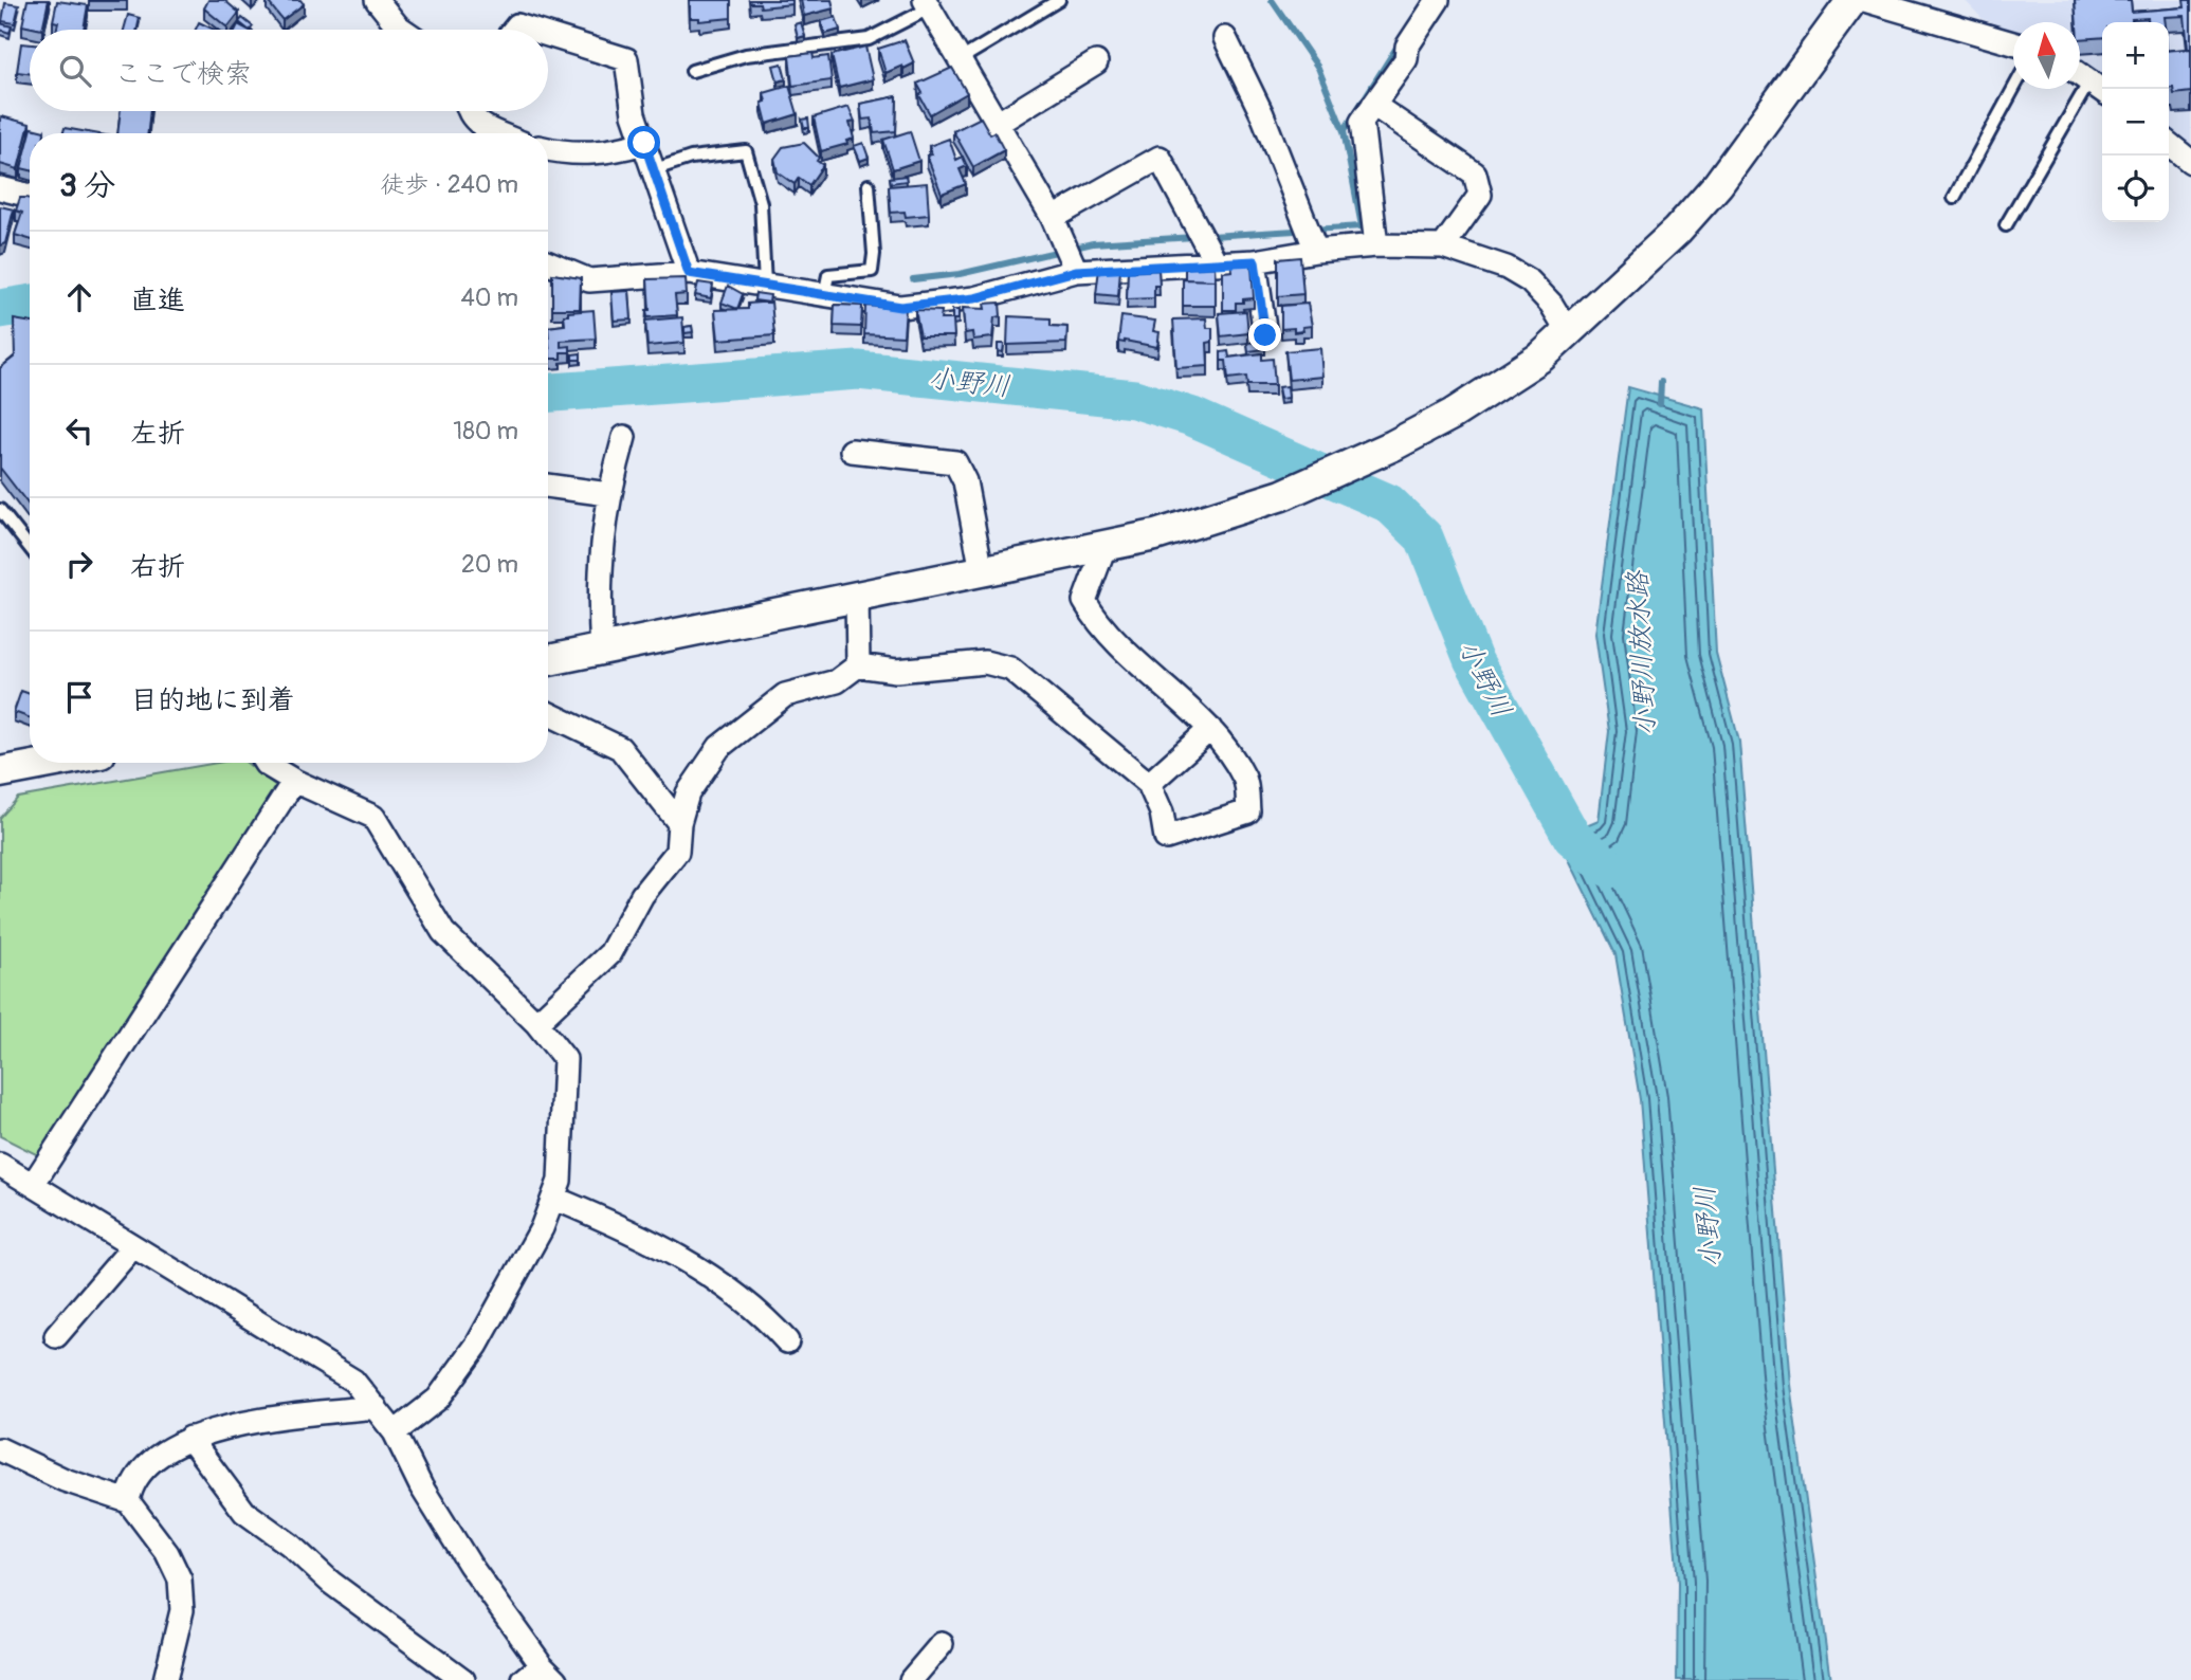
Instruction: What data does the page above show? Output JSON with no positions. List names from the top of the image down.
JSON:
{
  "water": ["小野川", "小野川放水路"],
  "north": "top",
  "page": {
    "map_buttons": ["+", "−"],
    "search": "ここで検索",
    "heading": ["3 分", "徒歩 · 240 m"],
    "list": [
      ["直進", "40 m"],
      ["左折", "180 m"],
      ["右折", "20 m"],
      "目的地に到着"
    ]
  }
}
